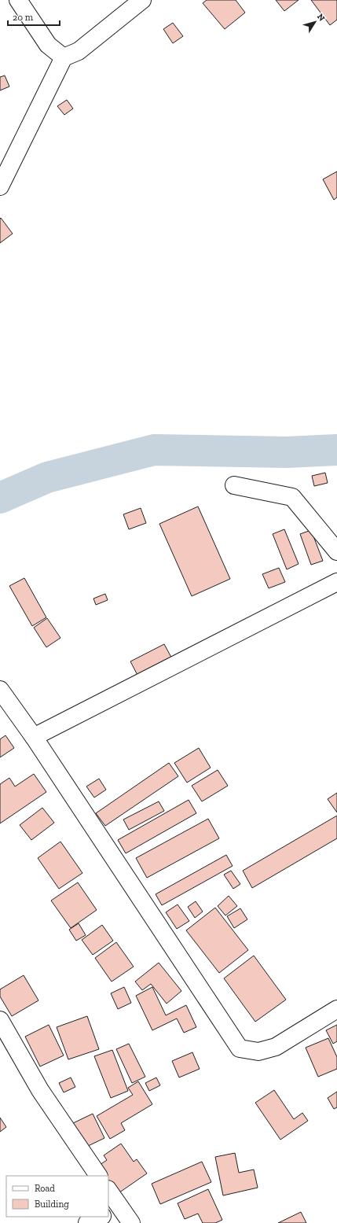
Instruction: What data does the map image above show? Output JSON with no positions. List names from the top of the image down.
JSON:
{
  "legend": ["Road", "Building"],
  "scale_bar": "20 m",
  "north": "top right"
}
